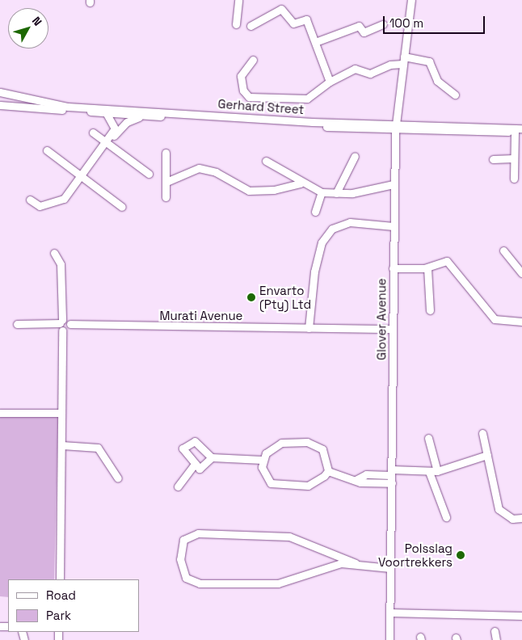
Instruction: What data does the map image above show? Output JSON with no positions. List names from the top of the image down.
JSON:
{
  "streets": {
    "street": ["Gerhard Street", "Murati Avenue", "Glover Avenue"]
  },
  "crossings": [
    ["Gerhard Street", "Glover Avenue"],
    ["Murati Avenue", "Glover Avenue"]
  ],
  "places": ["Envarto (Pty) Ltd", "Polsslag Voortrekkers"],
  "legend": ["Road", "Park"],
  "scale_bar": "100 m",
  "north": "top right"
}
